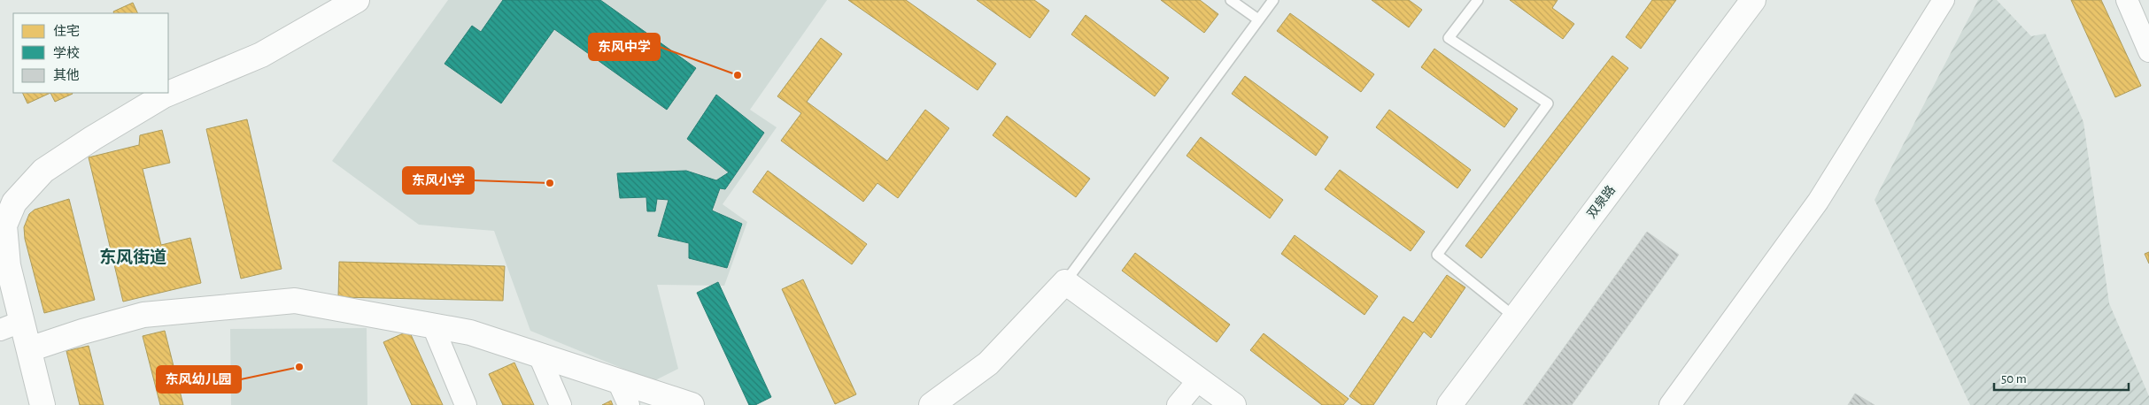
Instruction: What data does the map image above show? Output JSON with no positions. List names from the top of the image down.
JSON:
{
  "streets": {
    "street": ["双泉路"]
  },
  "districts": ["东风街道"],
  "places": ["东风中学", "东风小学", "东风幼儿园"],
  "legend": ["住宅", "学校", "其他"],
  "scale_bar": "50 m"
}
